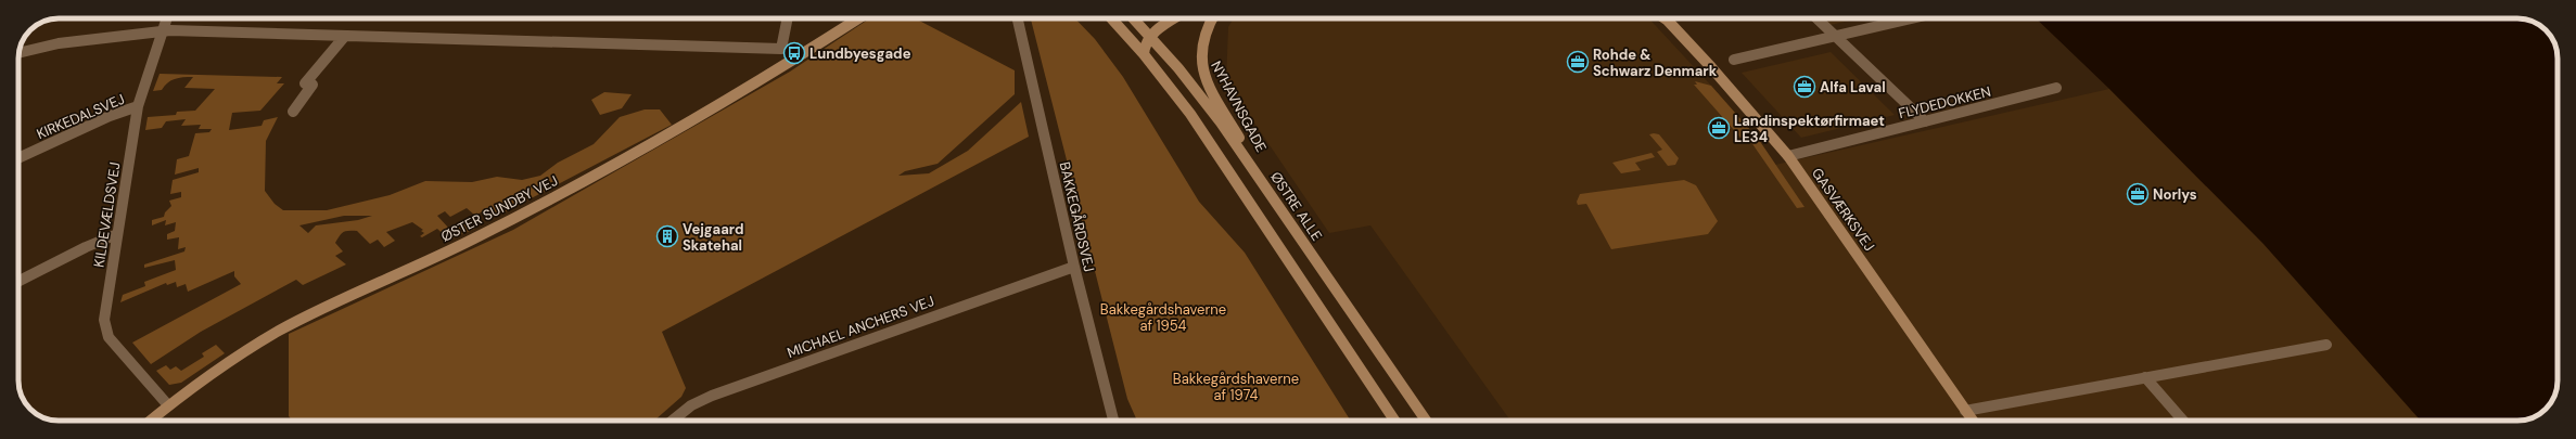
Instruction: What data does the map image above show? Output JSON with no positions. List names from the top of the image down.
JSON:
{
  "streets": {
    "street": [
      "FLYDEDOKKEN",
      "NYHAVNSGADE",
      "KIRKEDALSVEJ",
      "ØSTRE ALLE",
      "ØSTER SUNDBY VEJ",
      "GASVÆRKSVEJ",
      "KILDEVÆLDSVEJ",
      "BAKKEGÅRDSVEJ",
      "MICHAEL ANCHERS VEJ"
    ]
  },
  "crossings": [
    ["FLYDEDOKKEN", "GASVÆRKSVEJ"],
    ["NYHAVNSGADE", "ØSTRE ALLE"],
    ["KIRKEDALSVEJ", "KILDEVÆLDSVEJ"],
    ["ØSTER SUNDBY VEJ", "KILDEVÆLDSVEJ"],
    ["BAKKEGÅRDSVEJ", "MICHAEL ANCHERS VEJ"]
  ],
  "parks": ["Bakkegårdshaverne af 1954", "Bakkegårdshaverne af 1974"],
  "places": {
    "bus stop": ["Lundbyesgade"],
    "office": [
      "Rohde & Schwarz Denmark",
      "Alfa Laval",
      "Landinspektørfirmaet LE34",
      "Norlys"
    ],
    "building": ["Vejgaard Skatehal"]
  }
}
